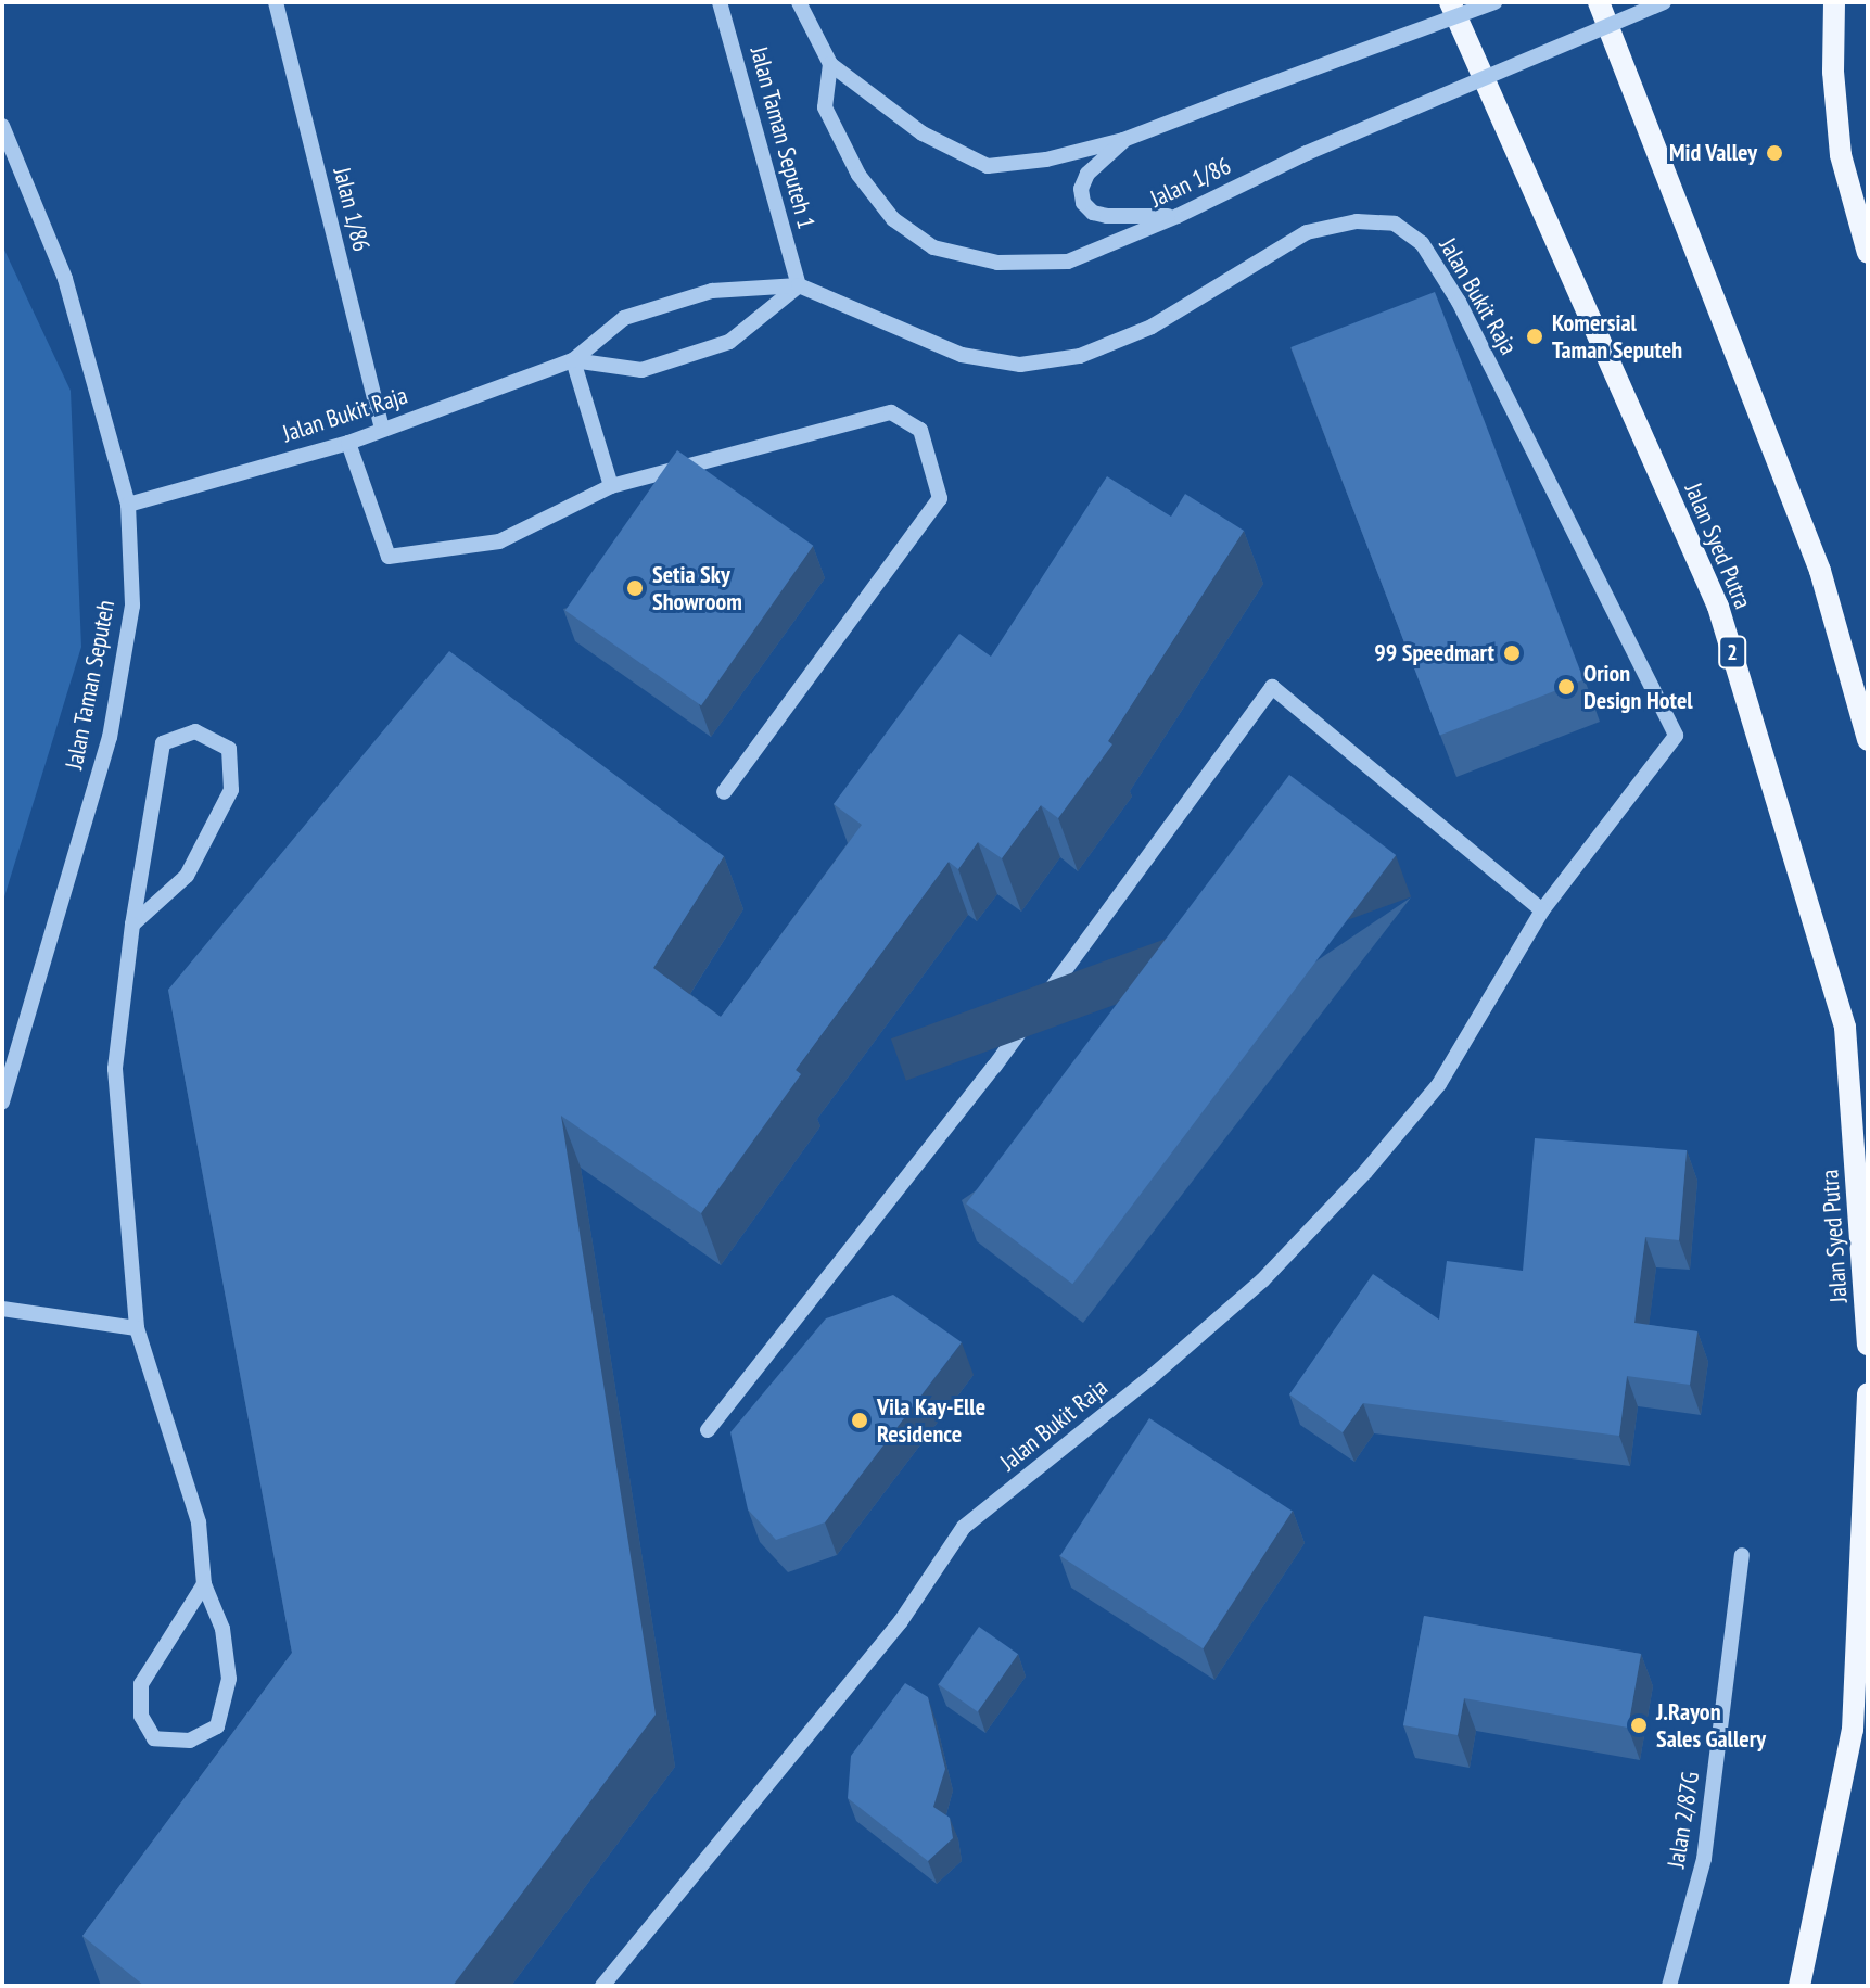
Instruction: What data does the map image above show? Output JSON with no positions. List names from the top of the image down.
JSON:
{
  "streets": {
    "main road": ["Jalan Syed Putra", "2"],
    "street": [
      "Jalan Taman Seputeh 1",
      "Jalan 1/86",
      "Jalan Bukit Raja",
      "Jalan Taman Seputeh",
      "Jalan 2/87G"
    ]
  },
  "crossings": [
    ["Jalan Taman Seputeh 1", "Jalan Bukit Raja"],
    ["Jalan 1/86", "Jalan Bukit Raja"],
    ["Jalan Bukit Raja", "Jalan Taman Seputeh"]
  ],
  "places": [
    "Mid Valley",
    "Komersial Taman Seputeh",
    "Setia Sky Showroom",
    "99 Speedmart",
    "Orion Design Hotel",
    "Vila Kay-Elle Residence",
    "J.Rayon Sales Gallery"
  ]
}
